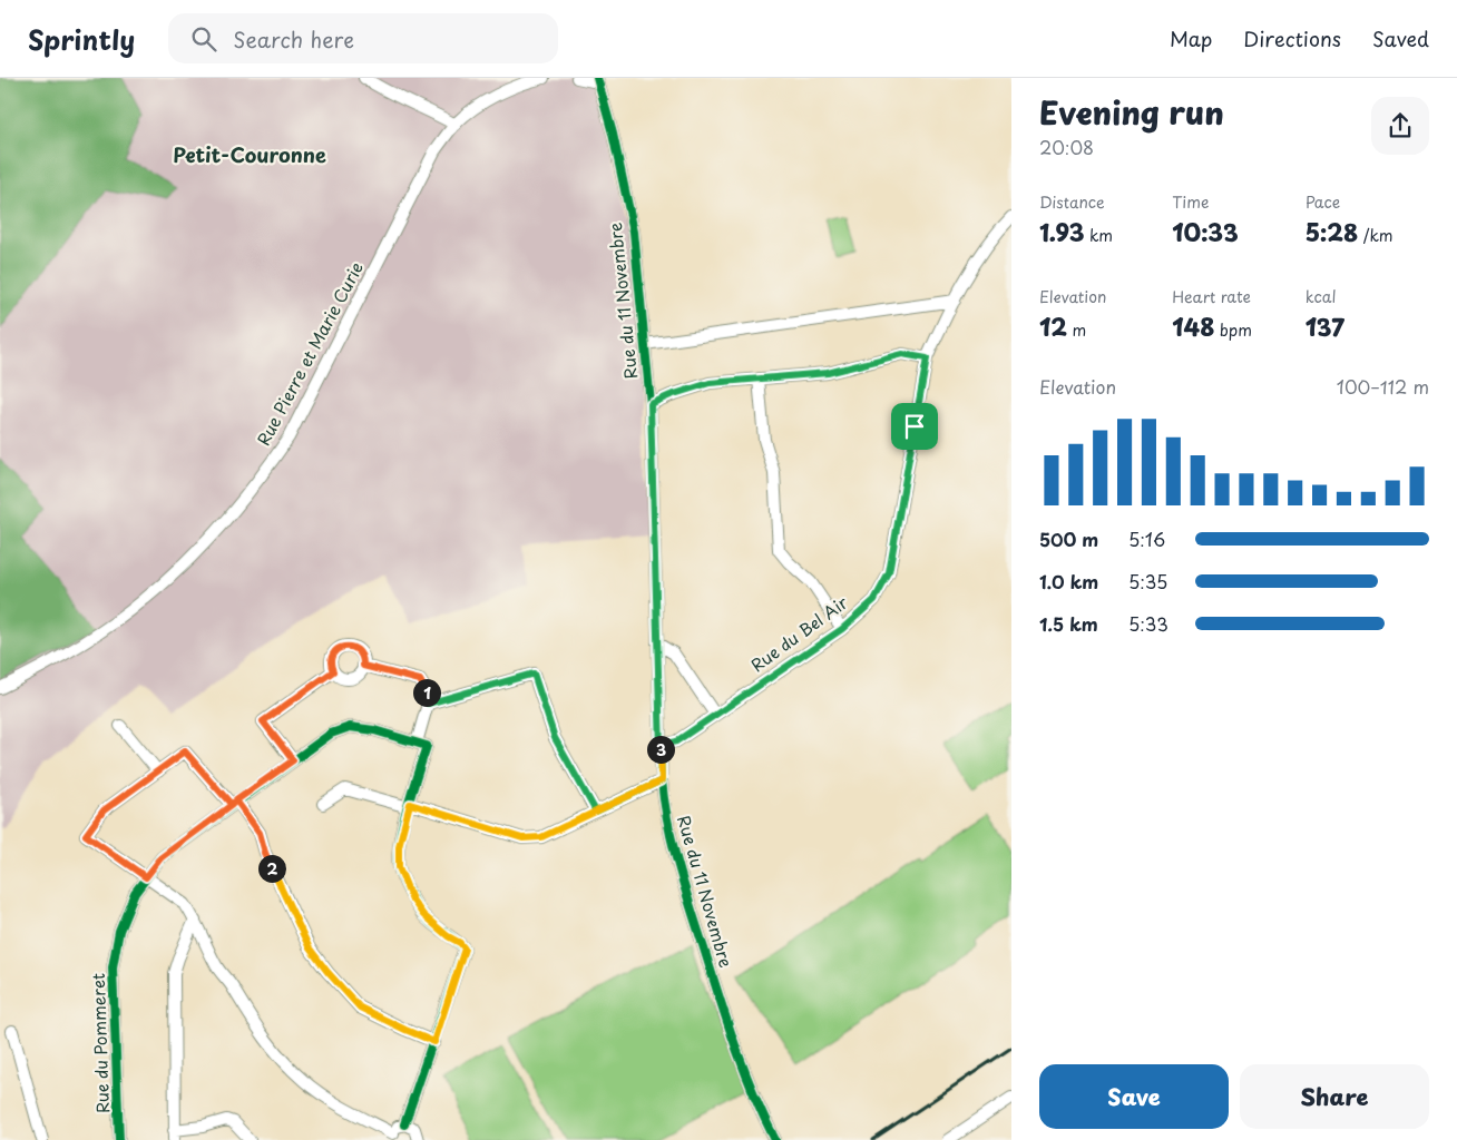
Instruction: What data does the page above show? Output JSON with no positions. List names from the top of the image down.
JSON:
{
  "streets": {
    "street": [
      "Rue du 11 Novembre",
      "Rue Pierre et Marie Curie",
      "Rue du Bel Air",
      "Rue du Pommeret"
    ]
  },
  "crossings": [
    ["Rue du 11 Novembre", "Rue du Bel Air"]
  ],
  "districts": ["Petit-Couronne"],
  "page": {
    "header": "Sprintly",
    "search": "Search here",
    "nav": ["Map", "Directions", "Saved"],
    "heading": ["Evening run", "20:08"],
    "stats": [
      ["Distance", "1.93 km"],
      ["Time", "10:33"],
      ["Pace", "5:28 /km"],
      ["Elevation", "12 m"],
      ["Heart rate", "148 bpm"],
      ["kcal", "137"]
    ],
    "chart": ["Elevation", "100–112 m"],
    "list": [
      {
        "name": "500 m",
        "note": "5:16"
      },
      {
        "name": "1.0 km",
        "note": "5:35"
      },
      {
        "name": "1.5 km",
        "note": "5:33"
      }
    ],
    "pins": ["1", "3", "2"],
    "buttons": ["Save", "Share"]
  }
}
